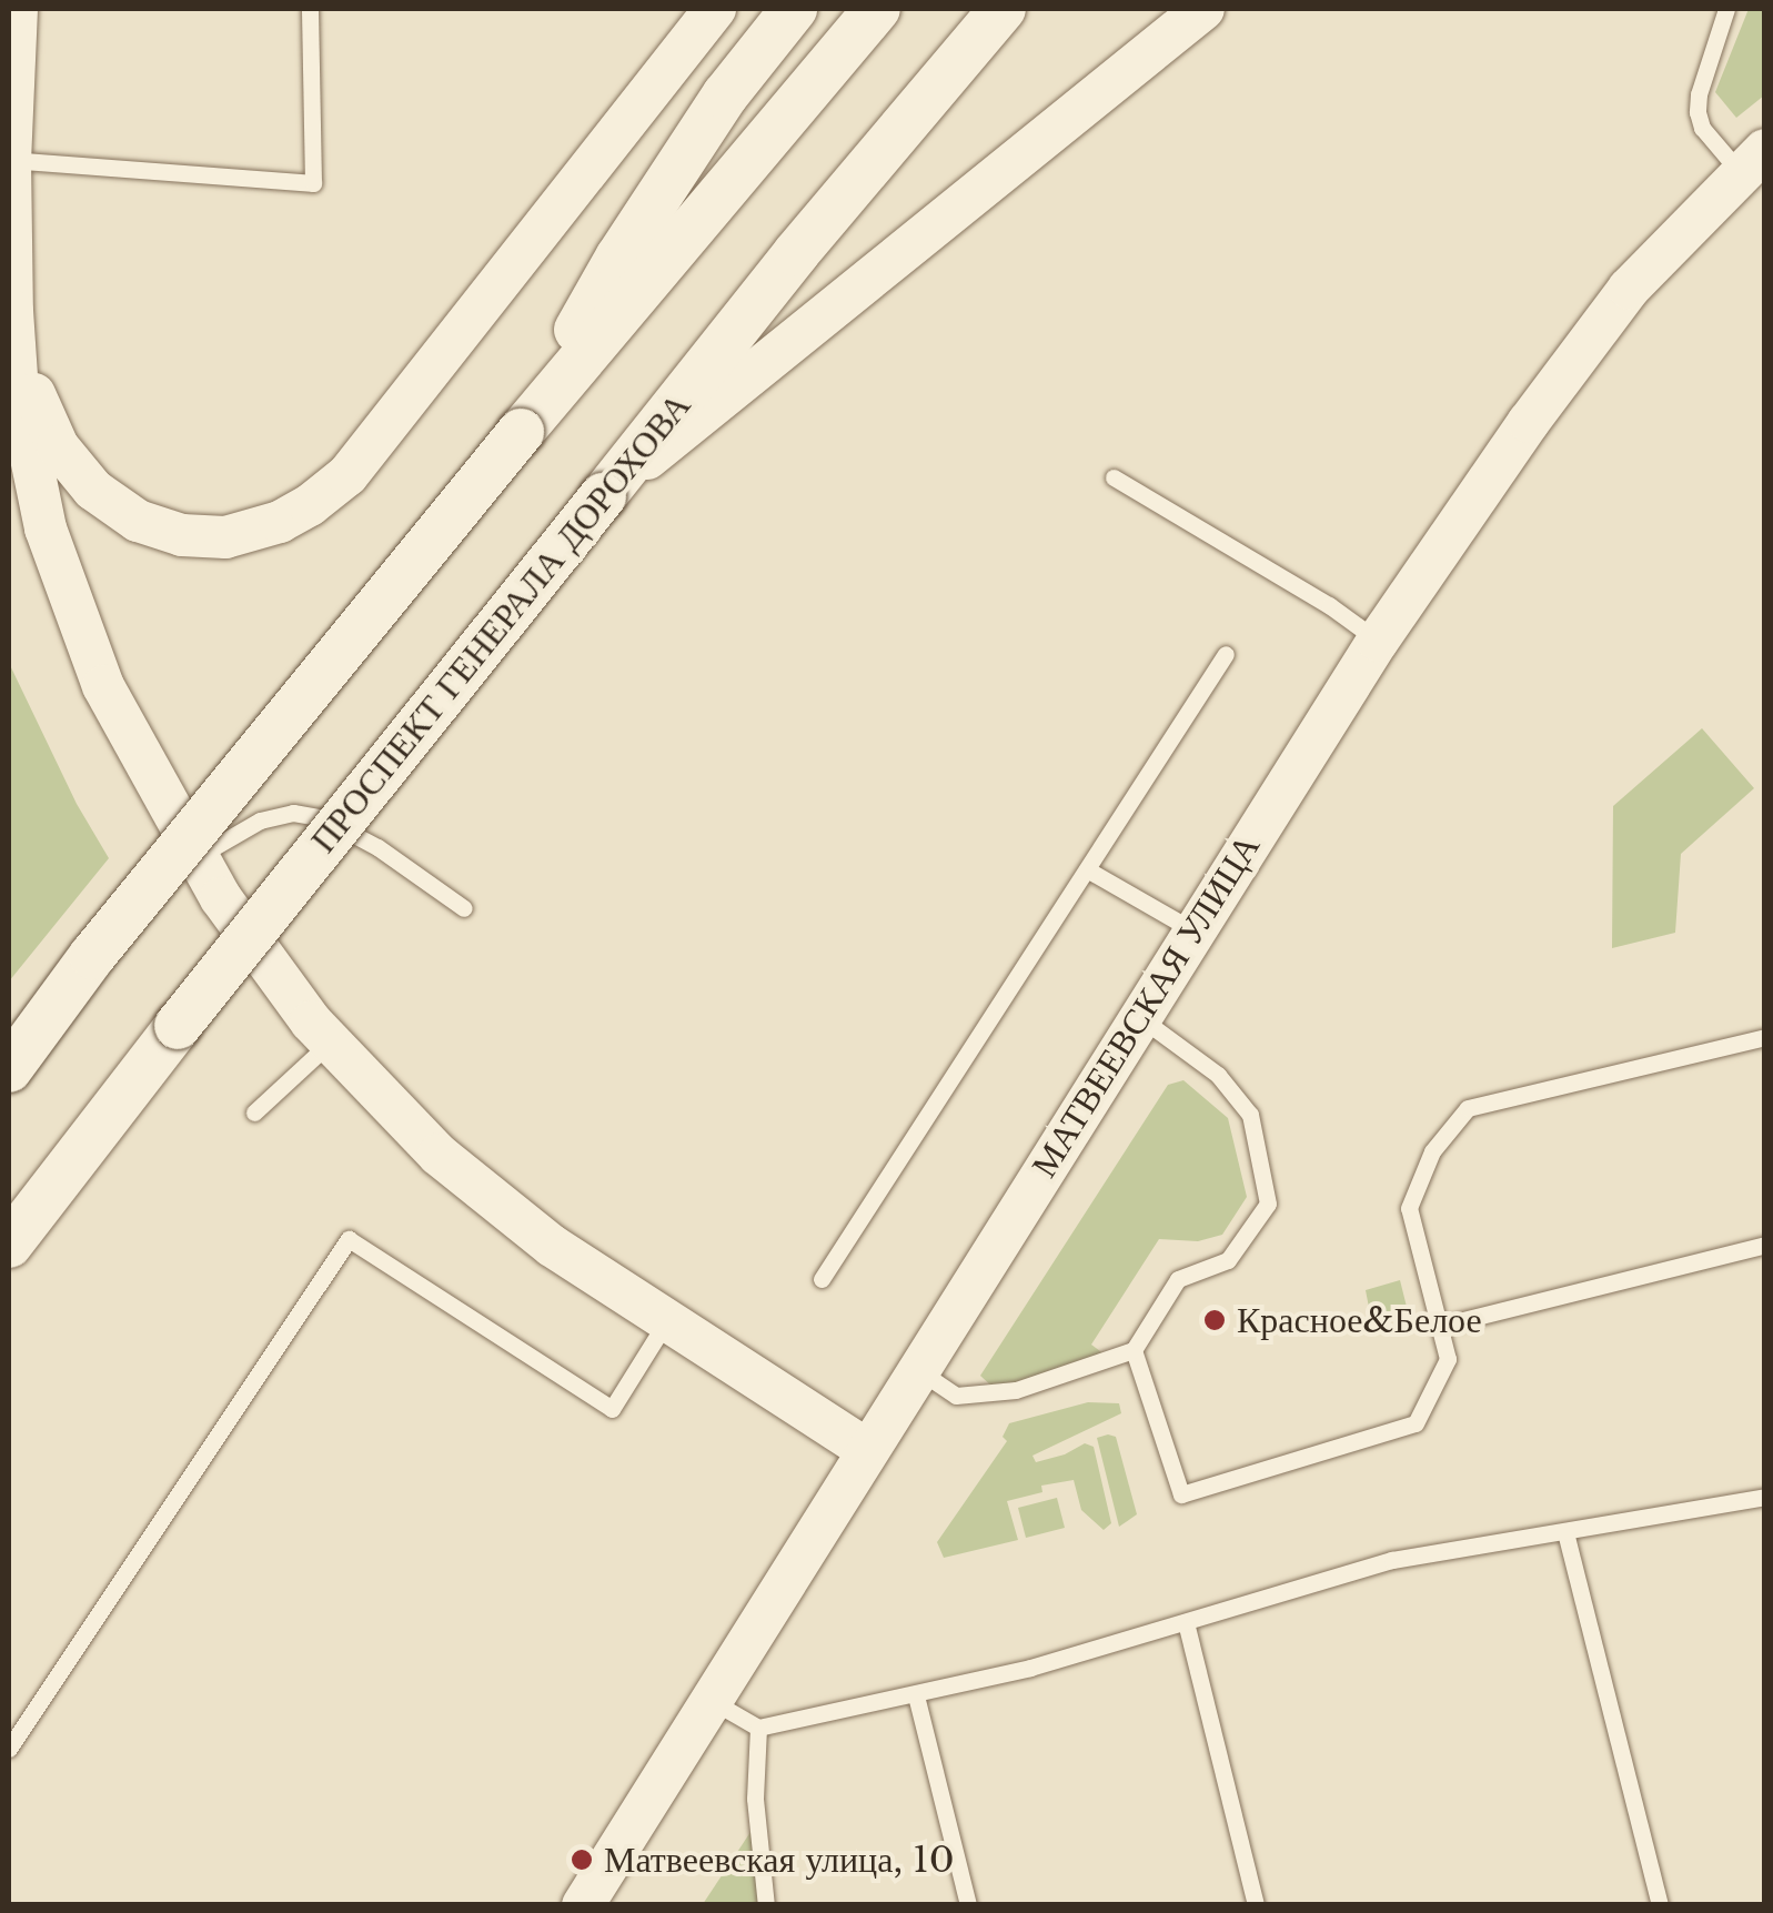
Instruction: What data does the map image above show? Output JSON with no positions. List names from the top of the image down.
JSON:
{
  "streets": {
    "main road": ["ПРОСПЕКТ ГЕНЕРАЛА ДОРОХОВА"],
    "street": ["МАТВЕЕВСКАЯ УЛИЦА"]
  },
  "places": ["Красное&Белое", "Матвеевская улица, 10"]
}
